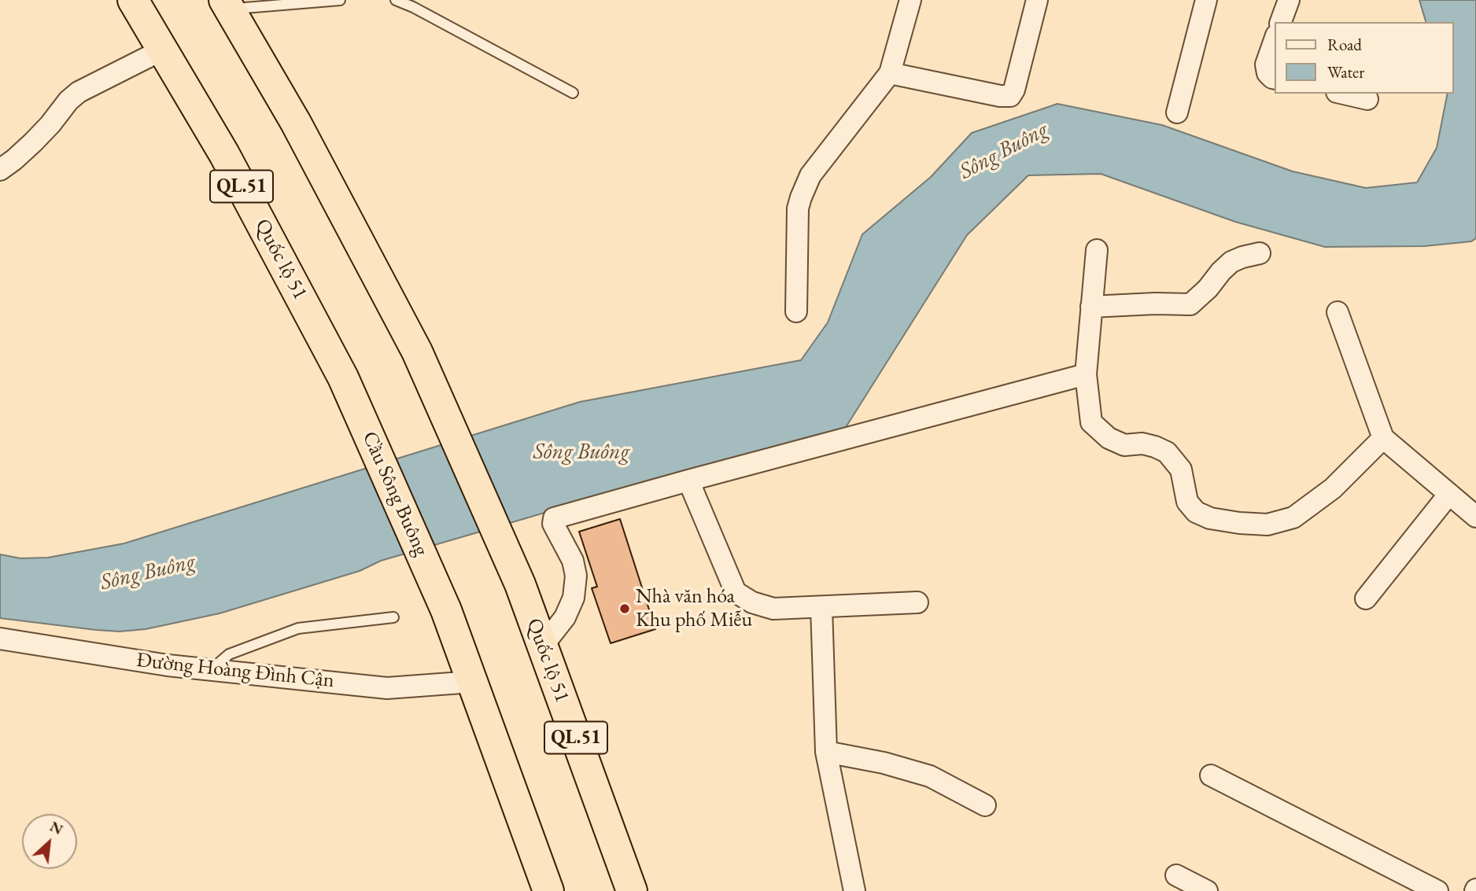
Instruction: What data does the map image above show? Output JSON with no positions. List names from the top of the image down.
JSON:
{
  "streets": {
    "highway": ["QL.51", "Quốc lộ 51", "Cầu Sông Buông"],
    "street": ["Đường Hoàng Đình Cận"]
  },
  "crossings": [
    ["QL.51", "Cầu Sông Buông"],
    ["QL.51", "Đường Hoàng Đình Cận"],
    ["Quốc lộ 51", "Cầu Sông Buông"],
    ["Cầu Sông Buông", "Đường Hoàng Đình Cận"]
  ],
  "water": ["Sông Buông"],
  "places": ["Nhà văn hóa Khu phố Miễu"],
  "legend": ["Road", "Water"],
  "north": "top right"
}
